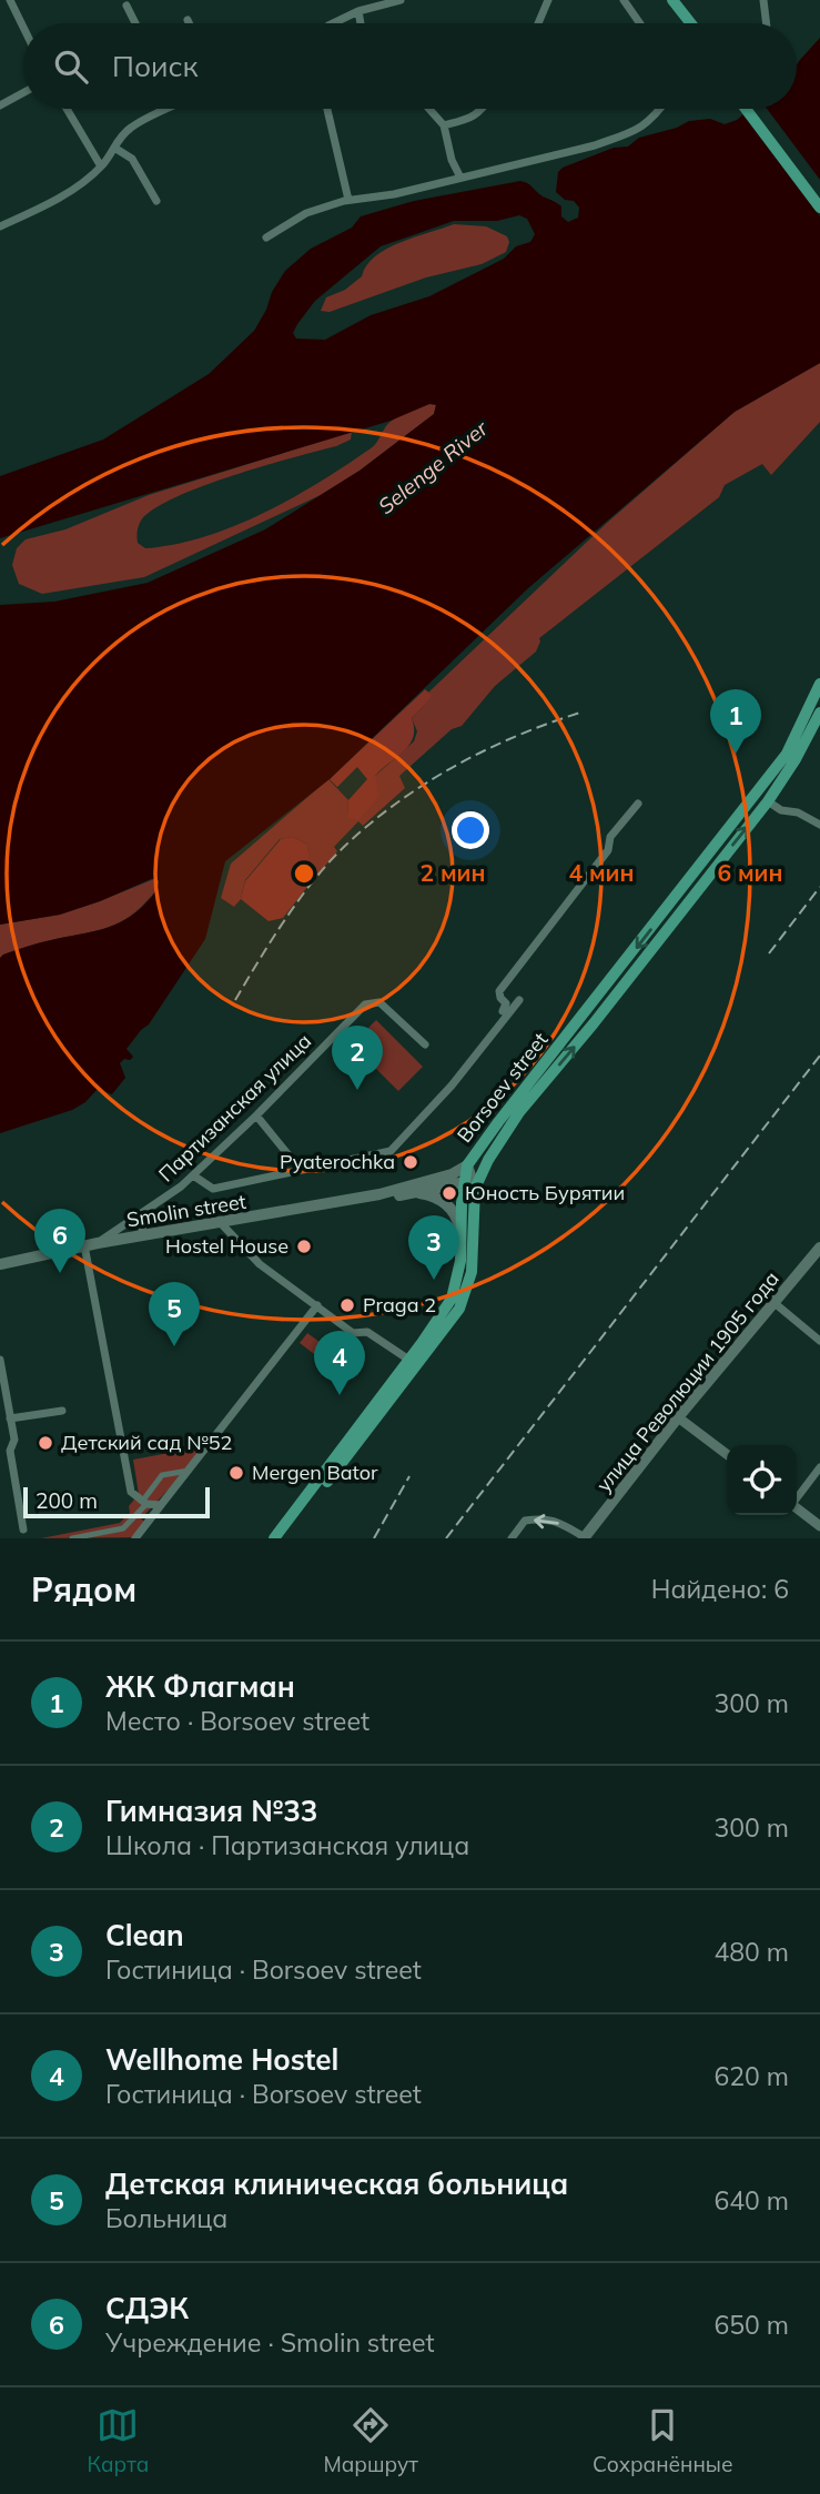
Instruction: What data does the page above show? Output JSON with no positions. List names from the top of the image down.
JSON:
{
  "streets": {
    "main road": ["Borsoev street", "Smolin street", "улица Революции 1905 года"],
    "street": ["Партизанская улица"]
  },
  "crossings": [
    ["Borsoev street", "Smolin street"],
    ["Партизанская улица", "Smolin street"]
  ],
  "water": ["Selenge River"],
  "places": [
    "Pyaterochka",
    "Юность Бурятии",
    "Hostel House",
    "Praga 2",
    "Детский сад №52",
    "Mergen Bator"
  ],
  "scale_bar": "200 m",
  "page": {
    "search": "Поиск",
    "pins": [
      "1",
      "2",
      "6",
      "3",
      "5",
      "4"
    ],
    "scale": "200 m",
    "heading": ["Рядом", "Найдено: 6"],
    "list": [
      {
        "mark": "1",
        "name": "ЖК Флагман",
        "note": "Место · Borsoev street",
        "value": "300 m"
      },
      {
        "mark": "2",
        "name": "Гимназия №33",
        "note": "Школа · Партизанская улица",
        "value": "300 m"
      },
      {
        "mark": "3",
        "name": "Clean",
        "note": "Гостиница · Borsoev street",
        "value": "480 m"
      },
      {
        "mark": "4",
        "name": "Wellhome Hostel",
        "note": "Гостиница · Borsoev street",
        "value": "620 m"
      },
      {
        "mark": "5",
        "name": "Детская клиническая больница",
        "note": "Больница",
        "value": "640 m"
      },
      {
        "mark": "6",
        "name": "СДЭК",
        "note": "Учреждение · Smolin street",
        "value": "650 m"
      }
    ],
    "nav": ["Карта", "Маршрут", "Сохранённые"]
  },
  "rings": ["2 мин", "4 мин", "6 мин"]
}
